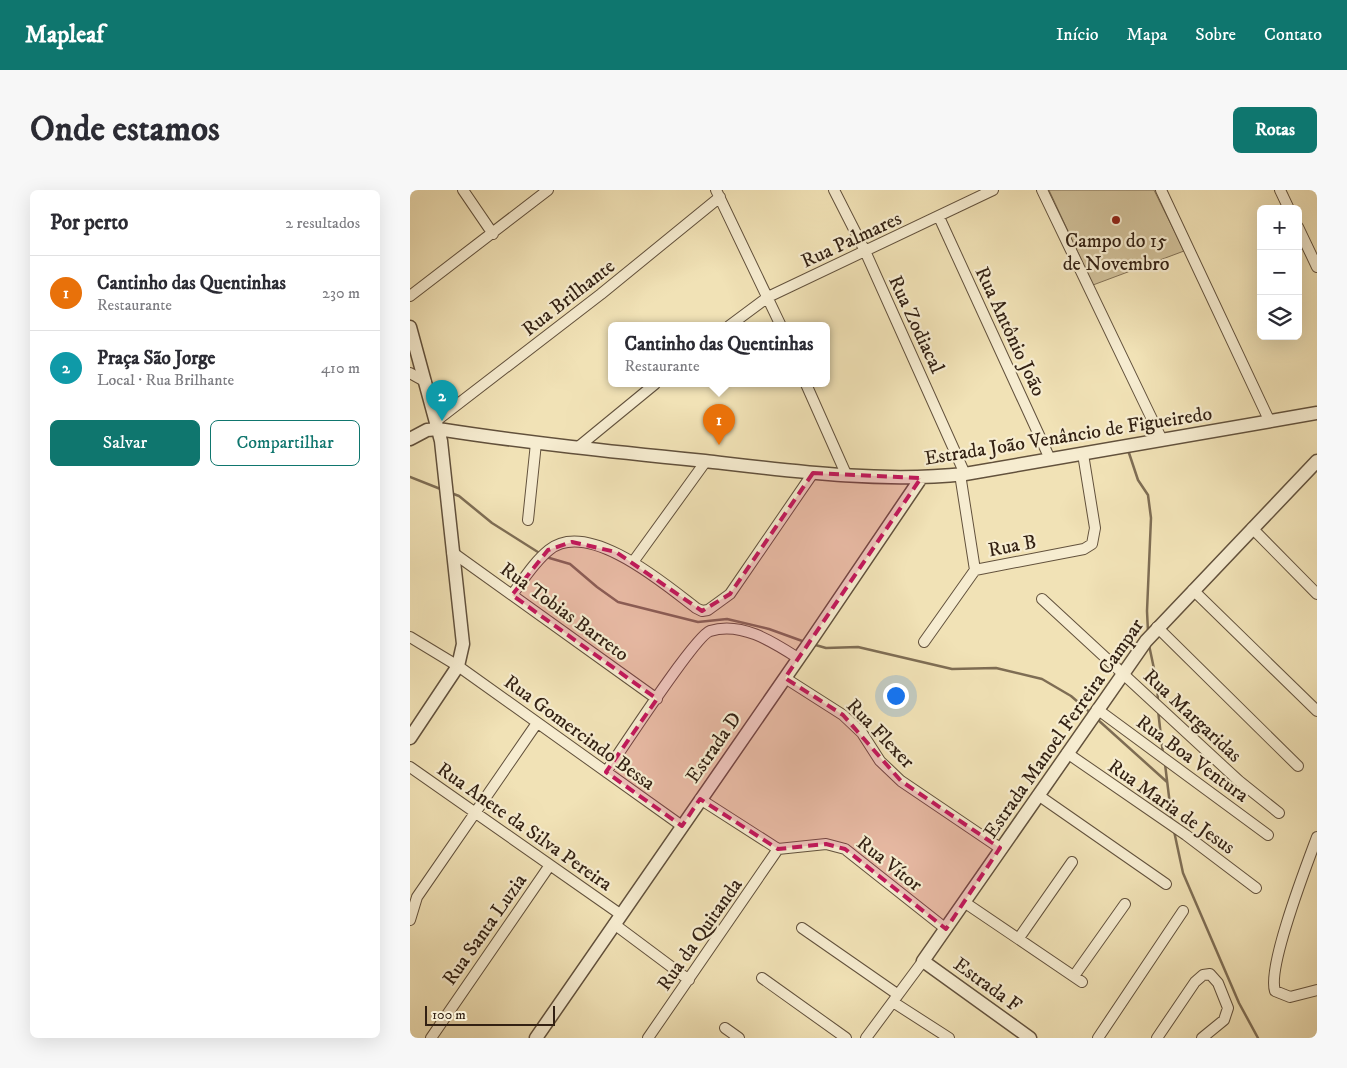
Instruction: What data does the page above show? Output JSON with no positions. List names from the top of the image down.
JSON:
{
  "streets": {
    "street": [
      "Rua Palmares",
      "Rua Brilhante",
      "Rua Zodiacal",
      "Rua Antônio João",
      "Estrada João Venâncio de Figueiredo",
      "Rua B",
      "Rua Tobias Barreto",
      "Rua Margaridas",
      "Estrada Manoel Ferreira Campar",
      "Rua Gomercindo Bessa",
      "Rua Flexer",
      "Estrada D",
      "Rua Boa Ventura",
      "Rua Maria de Jesus",
      "Rua Anete da Silva Pereira",
      "Rua Vítor",
      "Rua Santa Luzia",
      "Rua da Quitanda",
      "Estrada F"
    ]
  },
  "crossings": [
    ["Rua Palmares", "Rua Zodiacal"],
    ["Rua Palmares", "Rua Antônio João"],
    ["Rua Brilhante", "Estrada João Venâncio de Figueiredo"],
    ["Rua Zodiacal", "Estrada João Venâncio de Figueiredo"],
    ["Rua Zodiacal", "Rua B"],
    ["Rua Antônio João", "Estrada João Venâncio de Figueiredo"],
    ["Estrada João Venâncio de Figueiredo", "Rua B"],
    ["Estrada João Venâncio de Figueiredo", "Estrada D"],
    ["Rua Margaridas", "Estrada Manoel Ferreira Campar"],
    ["Estrada Manoel Ferreira Campar", "Rua Flexer"],
    ["Estrada Manoel Ferreira Campar", "Rua Boa Ventura"],
    ["Estrada Manoel Ferreira Campar", "Rua Maria de Jesus"],
    ["Estrada Manoel Ferreira Campar", "Rua Vítor"],
    ["Estrada Manoel Ferreira Campar", "Estrada F"],
    ["Rua Gomercindo Bessa", "Estrada D"],
    ["Rua Flexer", "Estrada D"],
    ["Estrada D", "Rua Anete da Silva Pereira"],
    ["Rua Anete da Silva Pereira", "Rua Santa Luzia"],
    ["Rua Anete da Silva Pereira", "Rua da Quitanda"],
    ["Rua Vítor", "Rua da Quitanda"]
  ],
  "places": ["Campo do 15 de Novembro"],
  "scale_bar": "100 m",
  "page": {
    "header": "Mapleaf",
    "nav": [
      "Início",
      "Mapa",
      "Sobre",
      "Contato"
    ],
    "buttons": [
      "Rotas",
      ["Salvar", "Compartilhar"]
    ],
    "title": "Onde estamos",
    "heading": ["Por perto", "2 resultados"],
    "map_buttons": ["+", "−"],
    "list": [
      {
        "mark": "1",
        "name": "Cantinho das Quentinhas",
        "note": "Restaurante",
        "value": "230 m"
      },
      {
        "mark": "2",
        "name": "Praça São Jorge",
        "note": "Local · Rua Brilhante",
        "value": "410 m"
      }
    ],
    "popup": ["Cantinho das Quentinhas", "Restaurante"],
    "pins": ["2", "1"],
    "scale": "100 m"
  }
}
